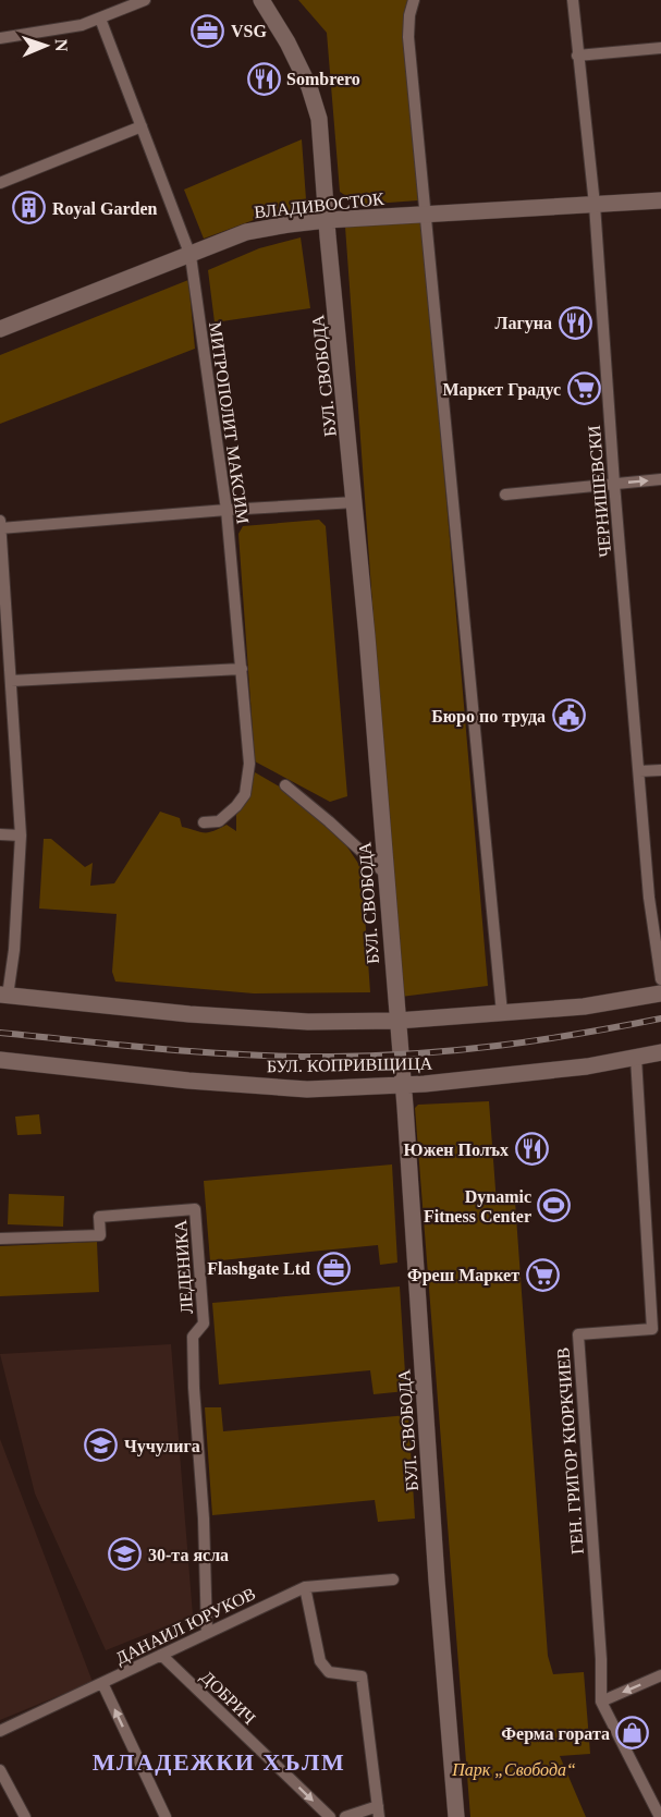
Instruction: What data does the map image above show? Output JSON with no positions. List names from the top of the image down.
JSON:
{
  "streets": {
    "street": [
      "ВЛАДИВОСТОК",
      "БУЛ. СВОБОДА",
      "МИТРОПОЛИТ МАКСИМ",
      "ЧЕРНИШЕВСКИ",
      "БУЛ. КОПРИВЩИЦА",
      "ЛЕДЕНИКА",
      "ГЕН. ГРИГОР КЮРКЧИЕВ",
      "ДАНАИЛ ЮРУКОВ",
      "ДОБРИЧ"
    ]
  },
  "crossings": [
    ["ВЛАДИВОСТОК", "БУЛ. СВОБОДА"],
    ["ВЛАДИВОСТОК", "МИТРОПОЛИТ МАКСИМ"],
    ["ВЛАДИВОСТОК", "ЧЕРНИШЕВСКИ"],
    ["БУЛ. СВОБОДА", "БУЛ. КОПРИВЩИЦА"],
    ["БУЛ. КОПРИВЩИЦА", "ГЕН. ГРИГОР КЮРКЧИЕВ"],
    ["ЛЕДЕНИКА", "ДАНАИЛ ЮРУКОВ"],
    ["ДАНАИЛ ЮРУКОВ", "ДОБРИЧ"]
  ],
  "districts": ["МЛАДЕЖКИ ХЪЛМ"],
  "parks": ["Парк „Свобода“"],
  "places": {
    "office": ["VSG", "Flashgate Ltd"],
    "restaurant": ["Sombrero", "Лагуна", "Южен Полъх"],
    "building": ["Royal Garden"],
    "supermarket": ["Маркет Градус", "Фреш Маркет"],
    "public building": ["Бюро по труда"],
    "sports": ["Dynamic Fitness Center"],
    "school or university": ["Чучулига", "30-та ясла"],
    "shop": ["Ферма гората"]
  },
  "north": "right"
}
